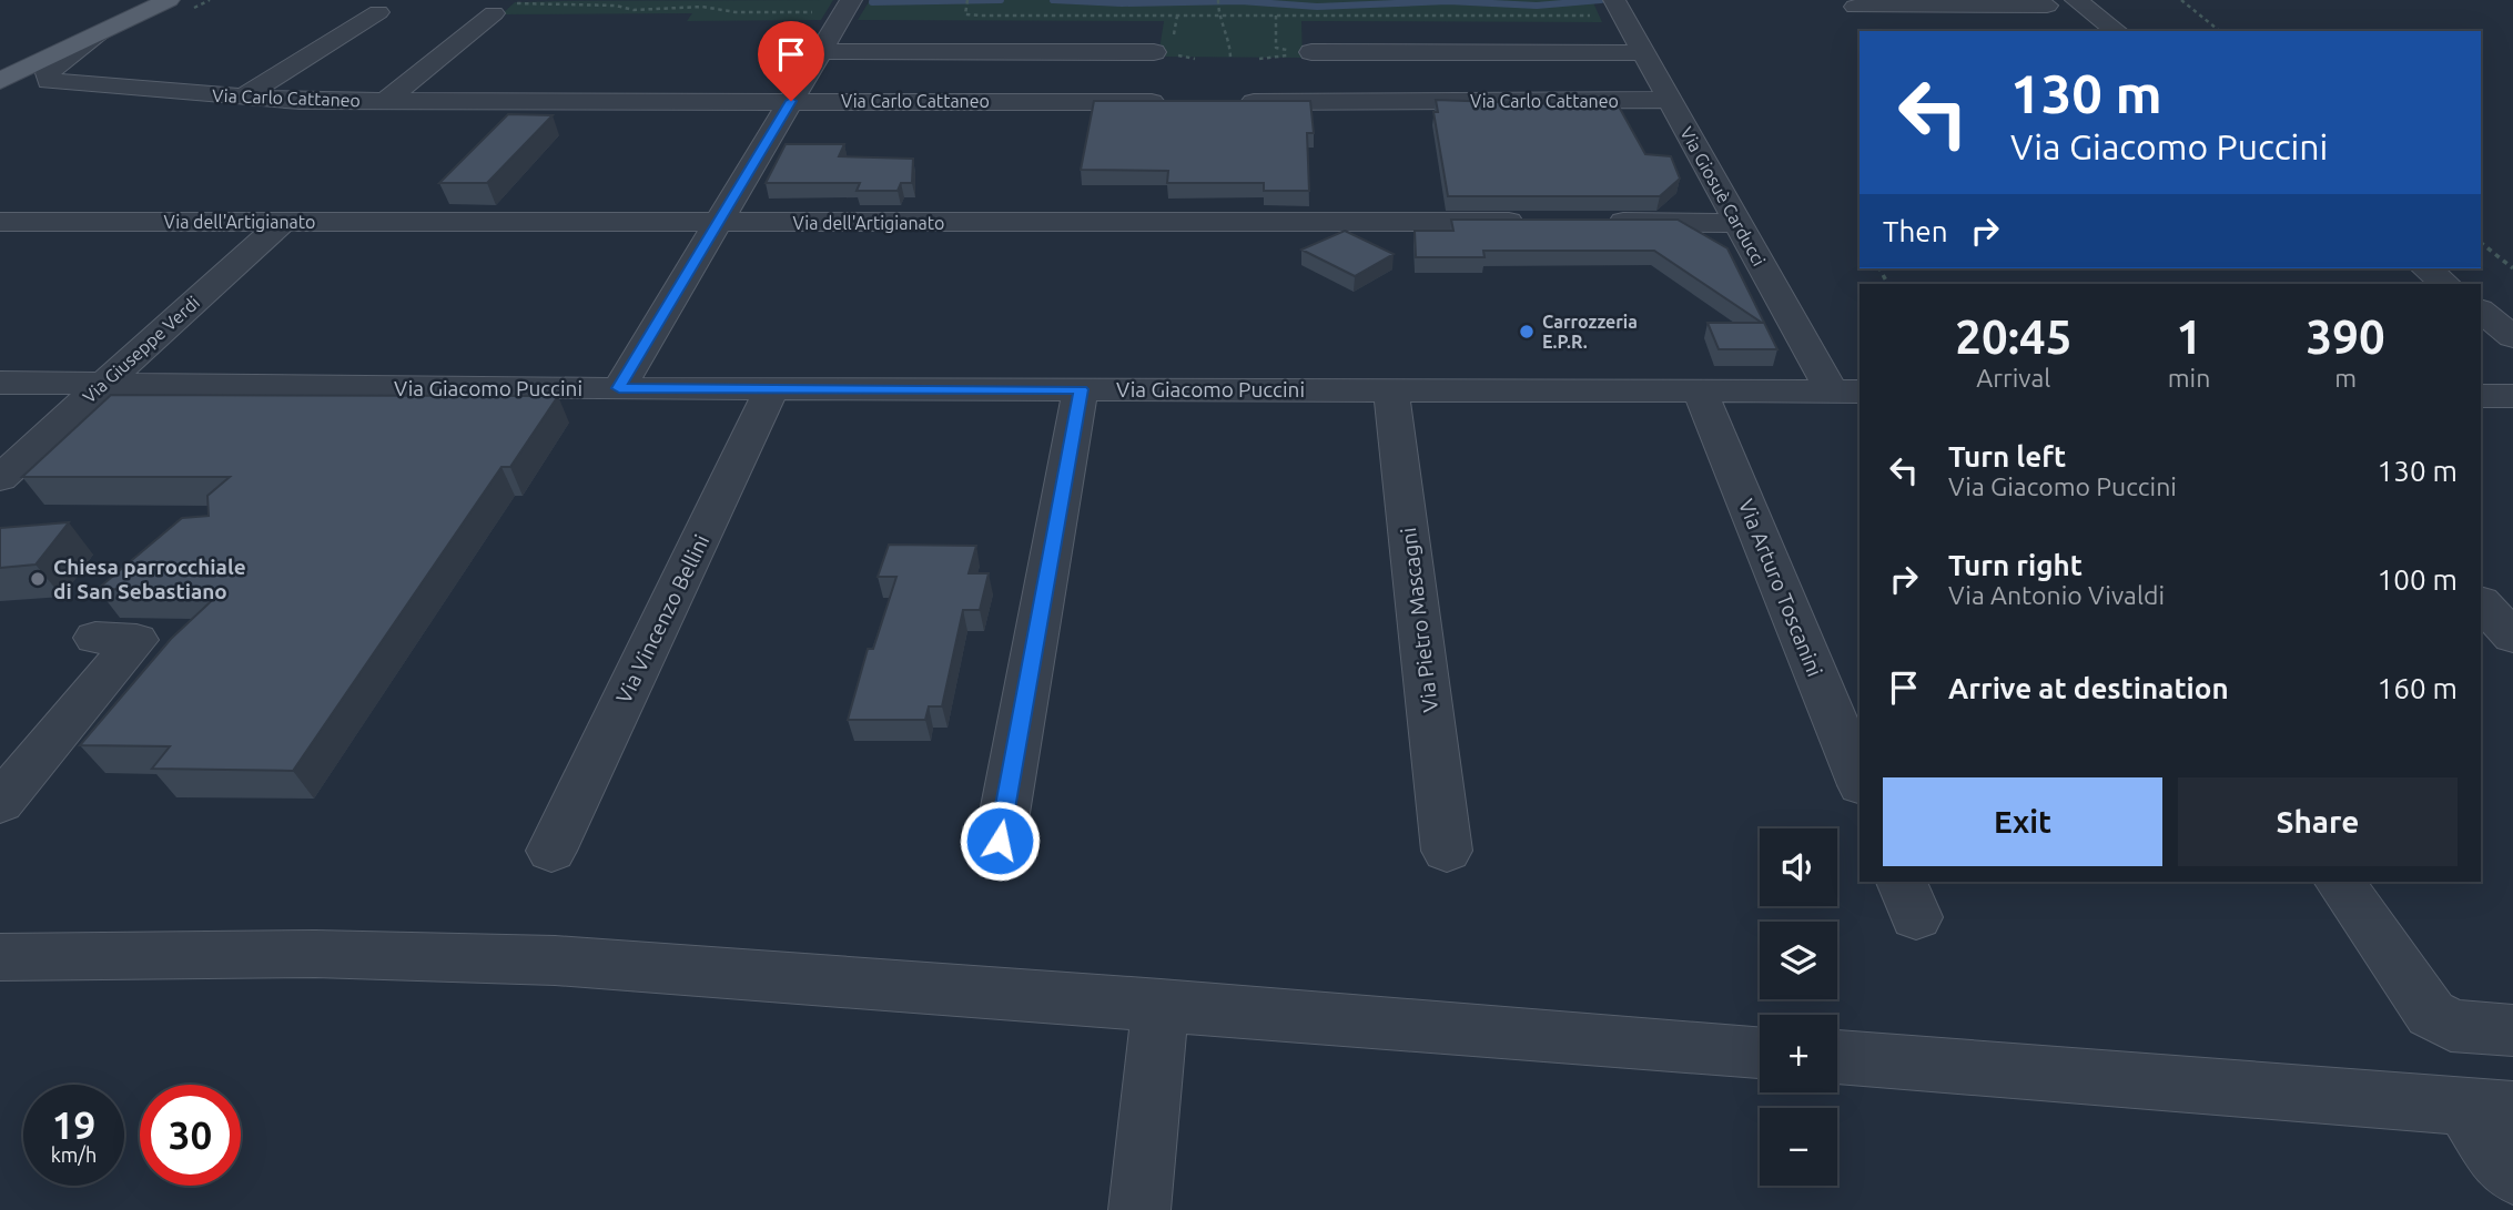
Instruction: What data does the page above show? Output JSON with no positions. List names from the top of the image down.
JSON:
{
  "streets": {
    "street": [
      "Via Carlo Cattaneo",
      "Via Giosuè Carducci",
      "Via dell'Artigianato",
      "Via Giuseppe Verdi",
      "Via Giacomo Puccini",
      "Via Arturo Toscanini",
      "Via Vincenzo Bellini",
      "Via Pietro Mascagni"
    ]
  },
  "crossings": [
    ["Via Carlo Cattaneo", "Via Giosuè Carducci"],
    ["Via Giosuè Carducci", "Via Giacomo Puccini"],
    ["Via dell'Artigianato", "Via Giuseppe Verdi"],
    ["Via Giuseppe Verdi", "Via Giacomo Puccini"],
    ["Via Giacomo Puccini", "Via Arturo Toscanini"],
    ["Via Giacomo Puccini", "Via Vincenzo Bellini"],
    ["Via Giacomo Puccini", "Via Pietro Mascagni"]
  ],
  "places": ["Carrozzeria E.P.R.", "Chiesa parrocchiale di San Sebastiano"],
  "page": {
    "turn": ["130 m", "Via Giacomo Puccini"],
    "then": "Then",
    "eta": [
      "20:45",
      "Arrival",
      "1",
      "min",
      "390",
      "m"
    ],
    "list": [
      {
        "name": "Turn left",
        "note": "Via Giacomo Puccini",
        "value": "130 m"
      },
      {
        "name": "Turn right",
        "note": "Via Antonio Vivaldi",
        "value": "100 m"
      },
      {
        "name": "Arrive at destination",
        "value": "160 m"
      }
    ],
    "buttons": ["Exit", "Share"],
    "map_buttons": ["+", "−"],
    "speed": "19 km/h",
    "limit": "30"
  }
}
